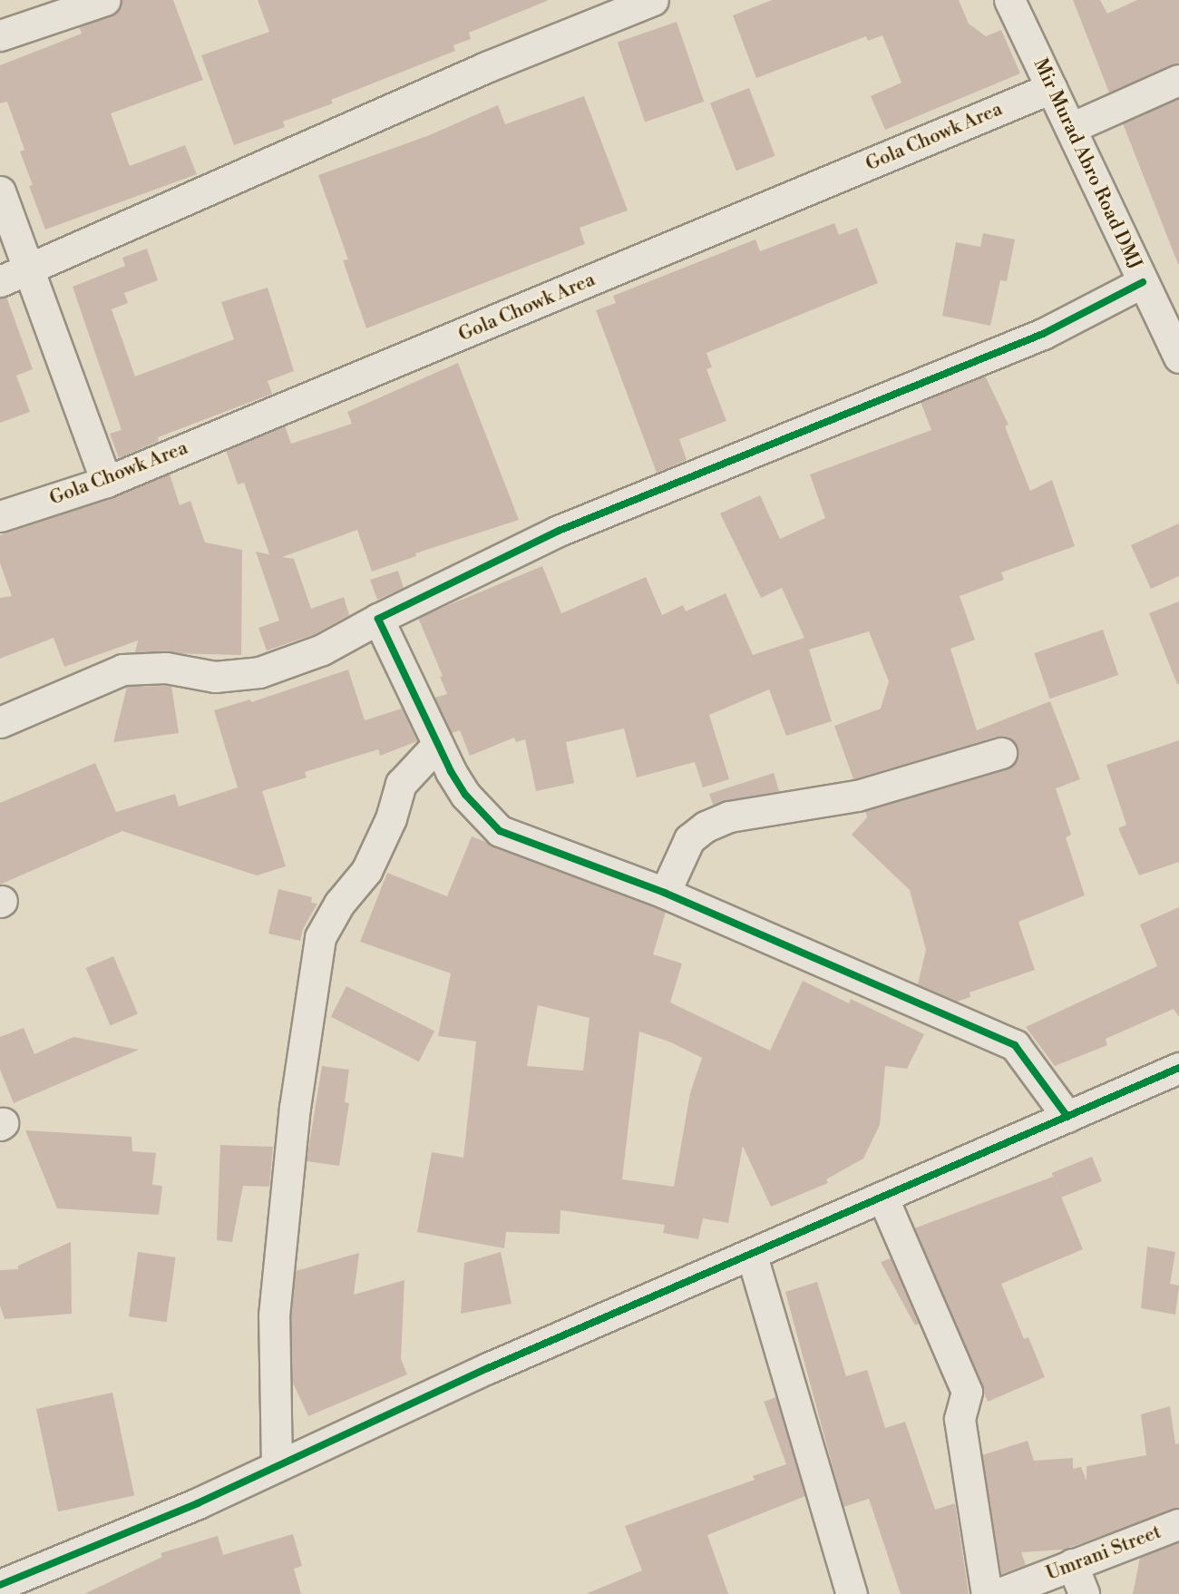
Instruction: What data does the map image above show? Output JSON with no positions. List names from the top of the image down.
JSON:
{
  "streets": {
    "street": ["Gola Chowk Area", "Mir Murad Abro Road DMJ", "Umrani Street"]
  },
  "crossings": [
    ["Gola Chowk Area", "Mir Murad Abro Road DMJ"]
  ]
}
